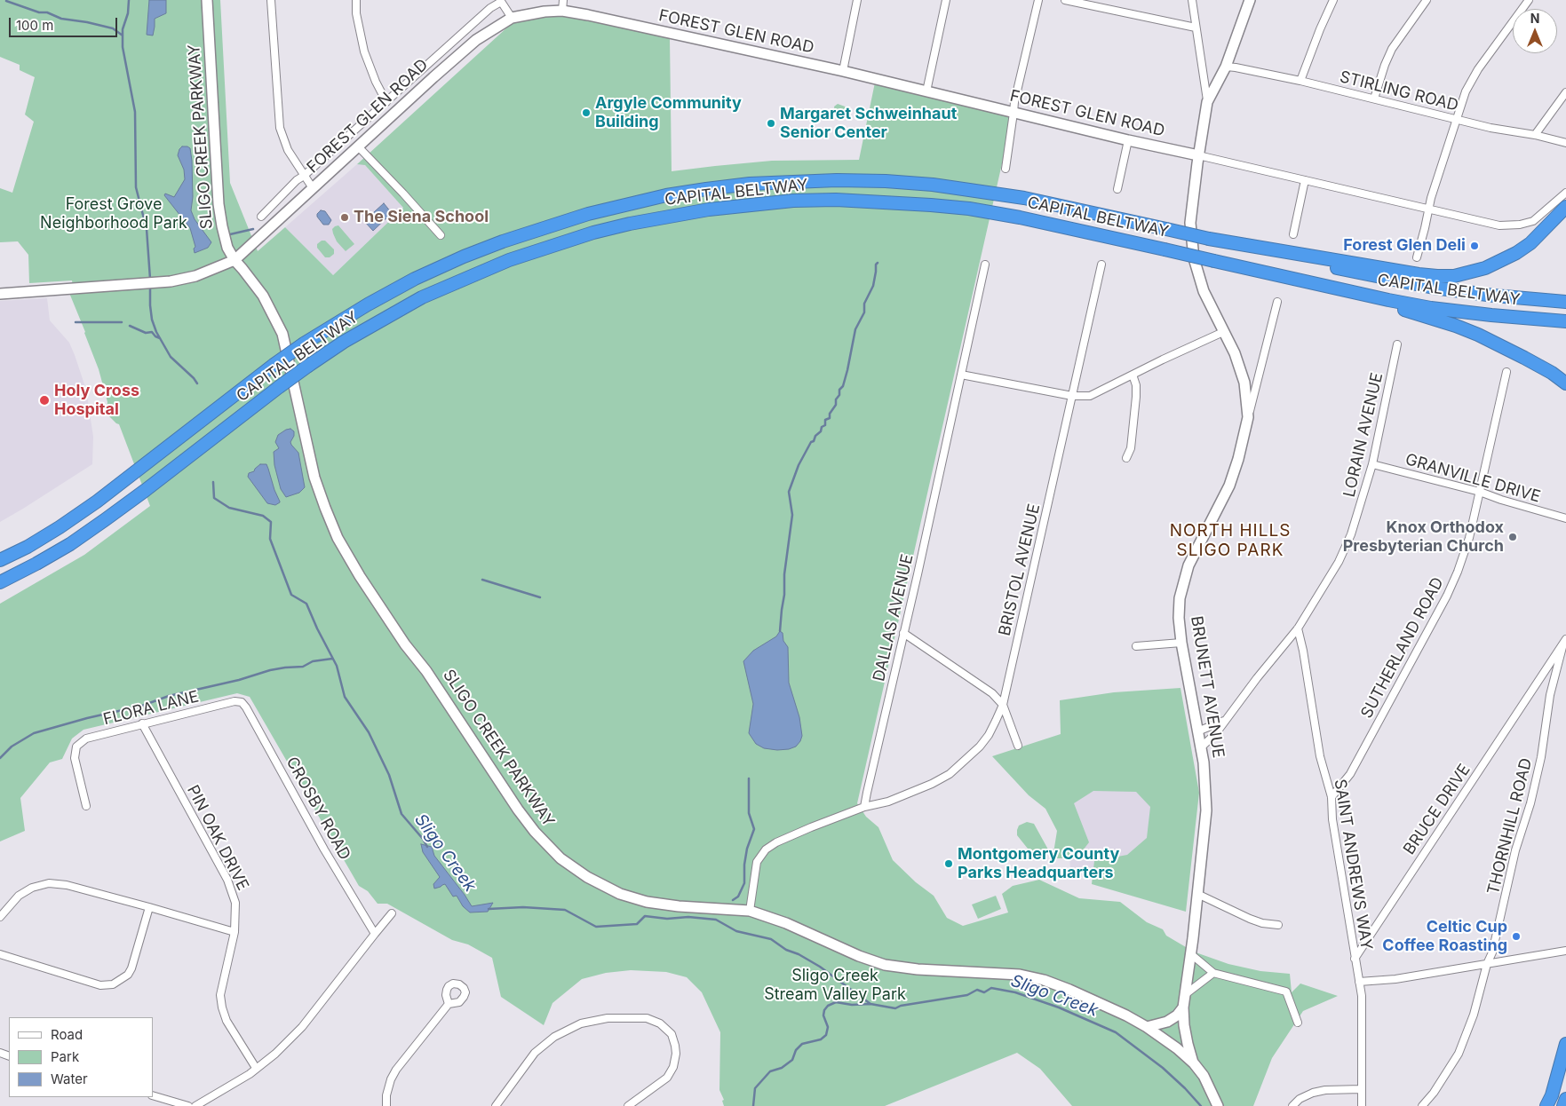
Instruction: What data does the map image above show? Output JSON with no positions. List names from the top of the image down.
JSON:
{
  "streets": {
    "highway": ["CAPITAL BELTWAY"],
    "street": [
      "FOREST GLEN ROAD",
      "STIRLING ROAD",
      "SLIGO CREEK PARKWAY",
      "LORAIN AVENUE",
      "GRANVILLE DRIVE",
      "BRISTOL AVENUE",
      "DALLAS AVENUE",
      "SUTHERLAND ROAD",
      "BRUNETT AVENUE",
      "FLORA LANE",
      "CROSBY ROAD",
      "BRUCE DRIVE",
      "THORNHILL ROAD",
      "PIN OAK DRIVE",
      "SAINT ANDREWS WAY"
    ]
  },
  "crossings": [
    ["FOREST GLEN ROAD", "SLIGO CREEK PARKWAY"],
    ["FOREST GLEN ROAD", "BRUNETT AVENUE"],
    ["STIRLING ROAD", "BRUNETT AVENUE"],
    ["SLIGO CREEK PARKWAY", "BRUNETT AVENUE"],
    ["LORAIN AVENUE", "GRANVILLE DRIVE"],
    ["LORAIN AVENUE", "BRUNETT AVENUE"],
    ["LORAIN AVENUE", "SAINT ANDREWS WAY"],
    ["GRANVILLE DRIVE", "SUTHERLAND ROAD"],
    ["BRISTOL AVENUE", "DALLAS AVENUE"],
    ["SUTHERLAND ROAD", "SAINT ANDREWS WAY"],
    ["FLORA LANE", "CROSBY ROAD"],
    ["FLORA LANE", "PIN OAK DRIVE"],
    ["BRUCE DRIVE", "THORNHILL ROAD"],
    ["BRUCE DRIVE", "SAINT ANDREWS WAY"]
  ],
  "districts": ["NORTH HILLS SLIGO PARK"],
  "water": ["Sligo Creek"],
  "parks": ["Forest Grove Neighborhood Park", "Sligo Creek Stream Valley Park"],
  "places": [
    "Argyle Community Building",
    "Margaret Schweinhaut Senior Center",
    "The Siena School",
    "Forest Glen Deli",
    "Holy Cross Hospital",
    "Knox Orthodox Presbyterian Church",
    "Montgomery County Parks Headquarters",
    "Celtic Cup Coffee Roasting"
  ],
  "legend": ["Road", "Park", "Water"],
  "scale_bar": "100 m",
  "north": "top"
}
